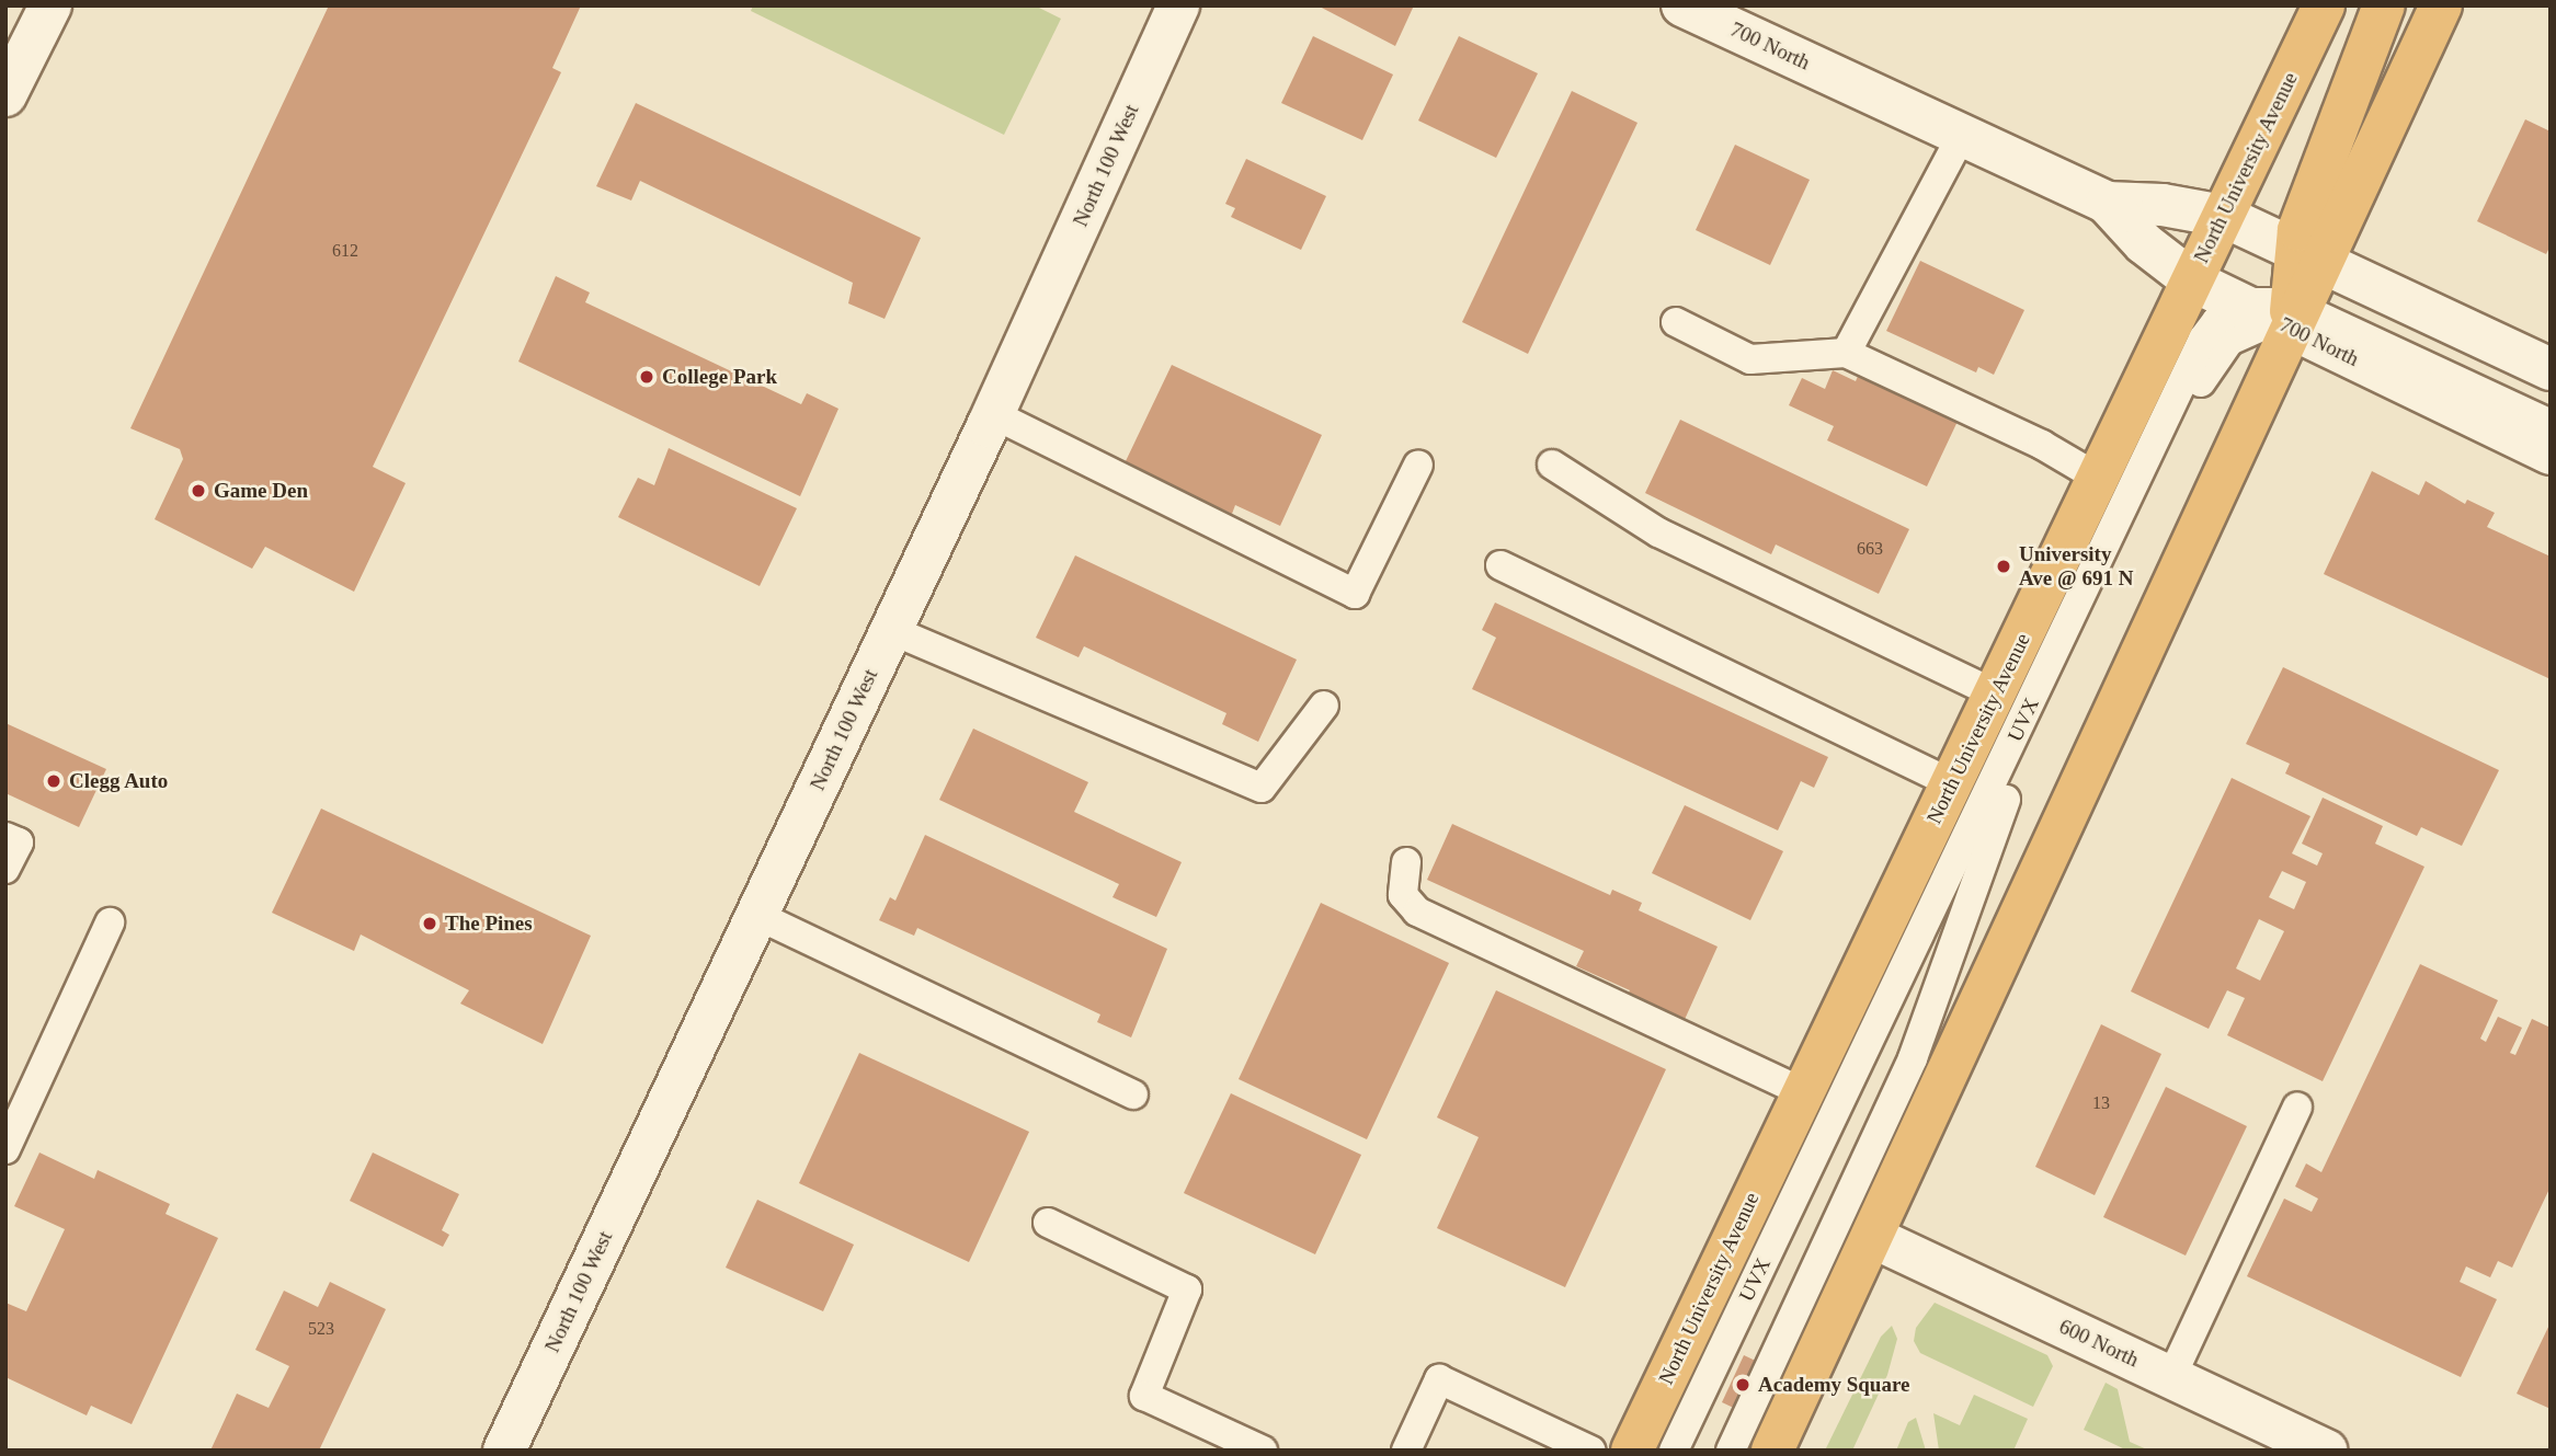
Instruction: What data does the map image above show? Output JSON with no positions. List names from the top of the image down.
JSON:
{
  "streets": {
    "highway": ["North University Avenue"],
    "street": ["700 North", "North 100 West", "600 North"],
    "lane": ["UVX"]
  },
  "crossings": [
    ["700 North", "North University Avenue"],
    ["700 North", "UVX"]
  ],
  "places": [
    "College Park",
    "Game Den",
    "University Ave @ 691 N",
    "Clegg Auto",
    "The Pines",
    "Academy Square"
  ],
  "house_numbers": [
    "612",
    "663",
    "13",
    "523"
  ]
}
